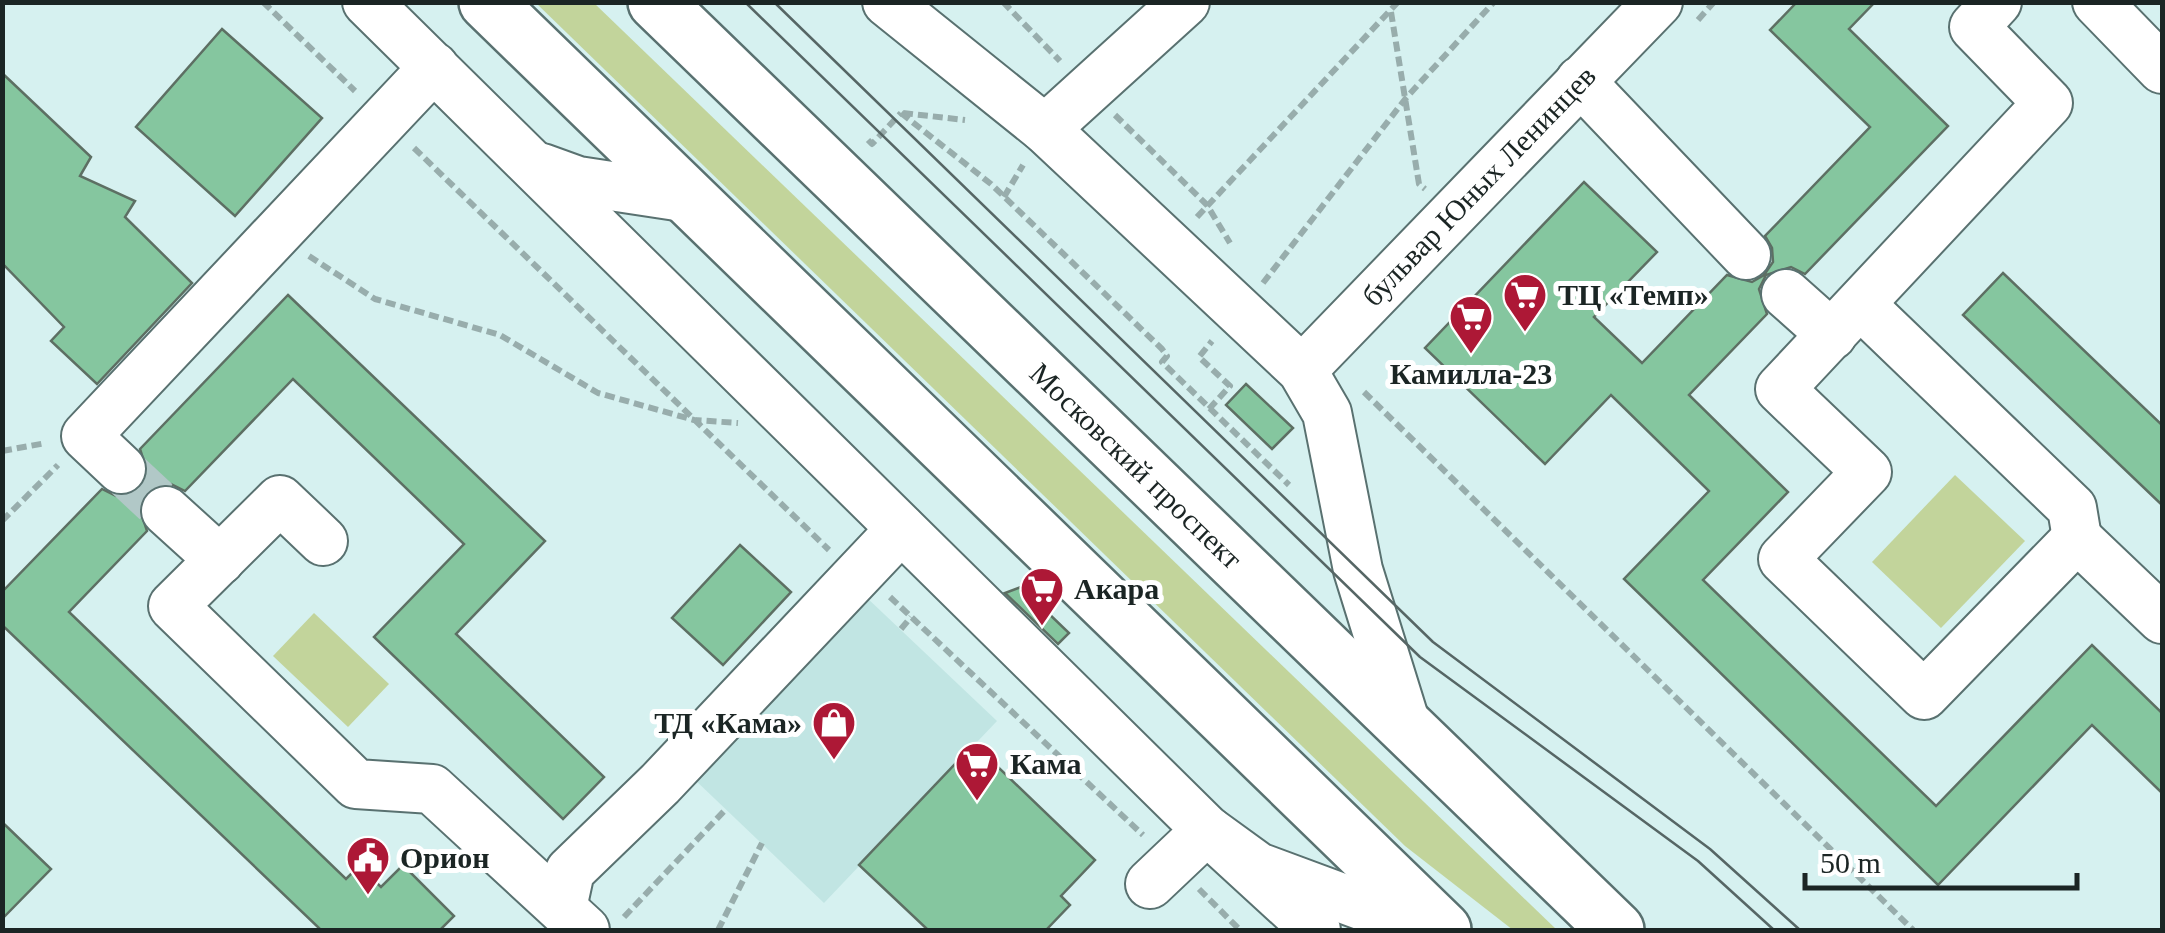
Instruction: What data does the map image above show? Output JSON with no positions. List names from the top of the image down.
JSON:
{
  "streets": {
    "main road": ["Московский проспект"],
    "street": ["бульвар Юных Ленинцев"]
  },
  "places": {
    "supermarket": [
      "ТЦ «Темп»",
      "Камилла-23",
      "Акара",
      "Кама"
    ],
    "shop": ["ТД «Кама»"],
    "public building": ["Орион"]
  },
  "scale_bar": "50 m"
}
